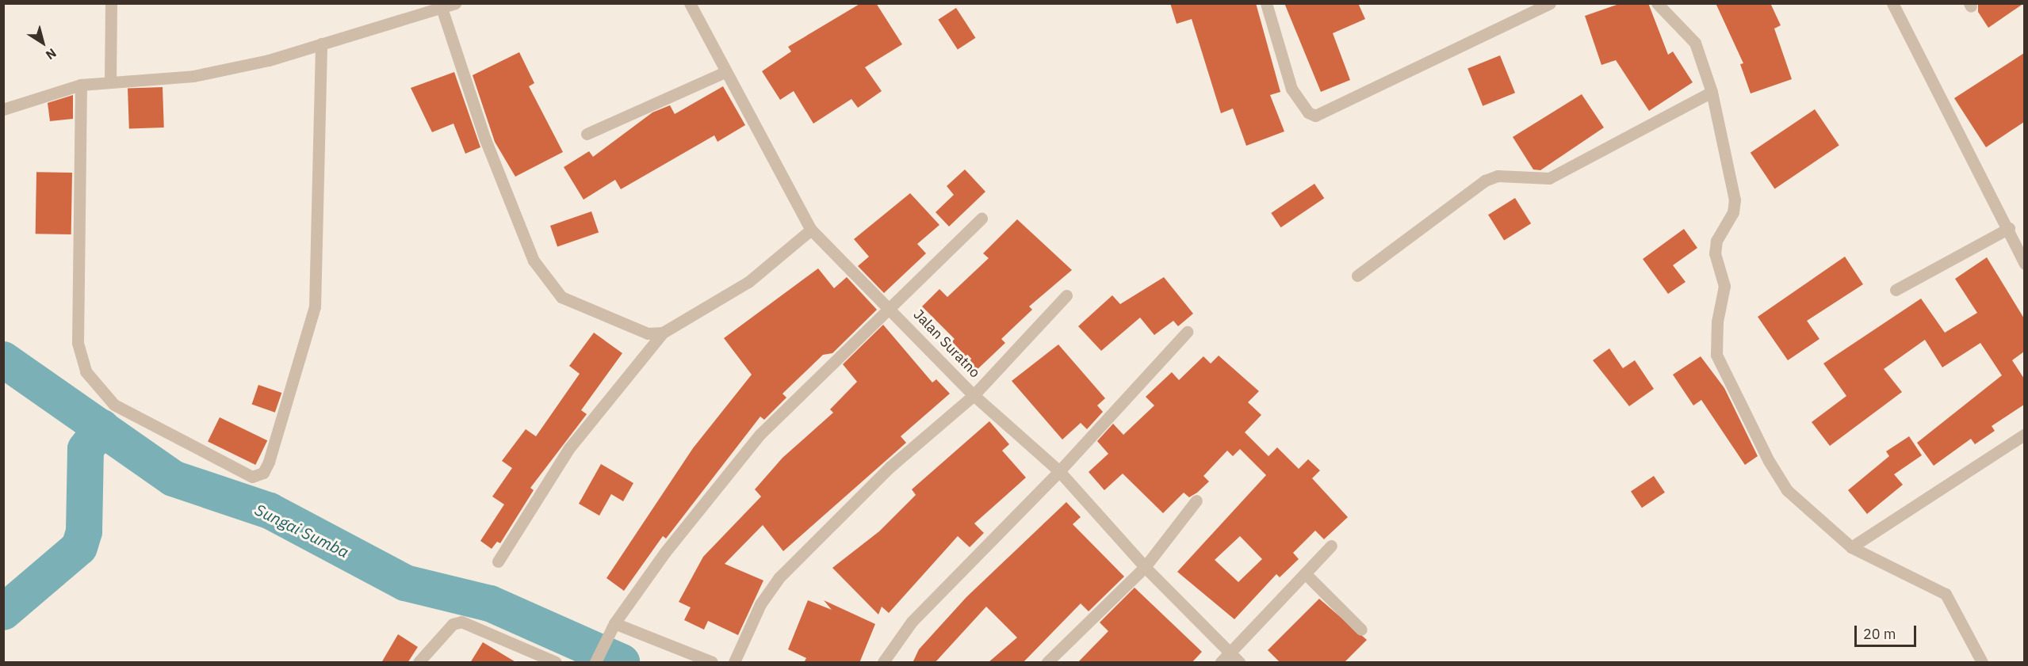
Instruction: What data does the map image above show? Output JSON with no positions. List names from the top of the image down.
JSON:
{
  "streets": {
    "street": ["Jalan Suratno"]
  },
  "water": ["Sungai Sumba"],
  "scale_bar": "20 m",
  "north": "bottom right"
}
